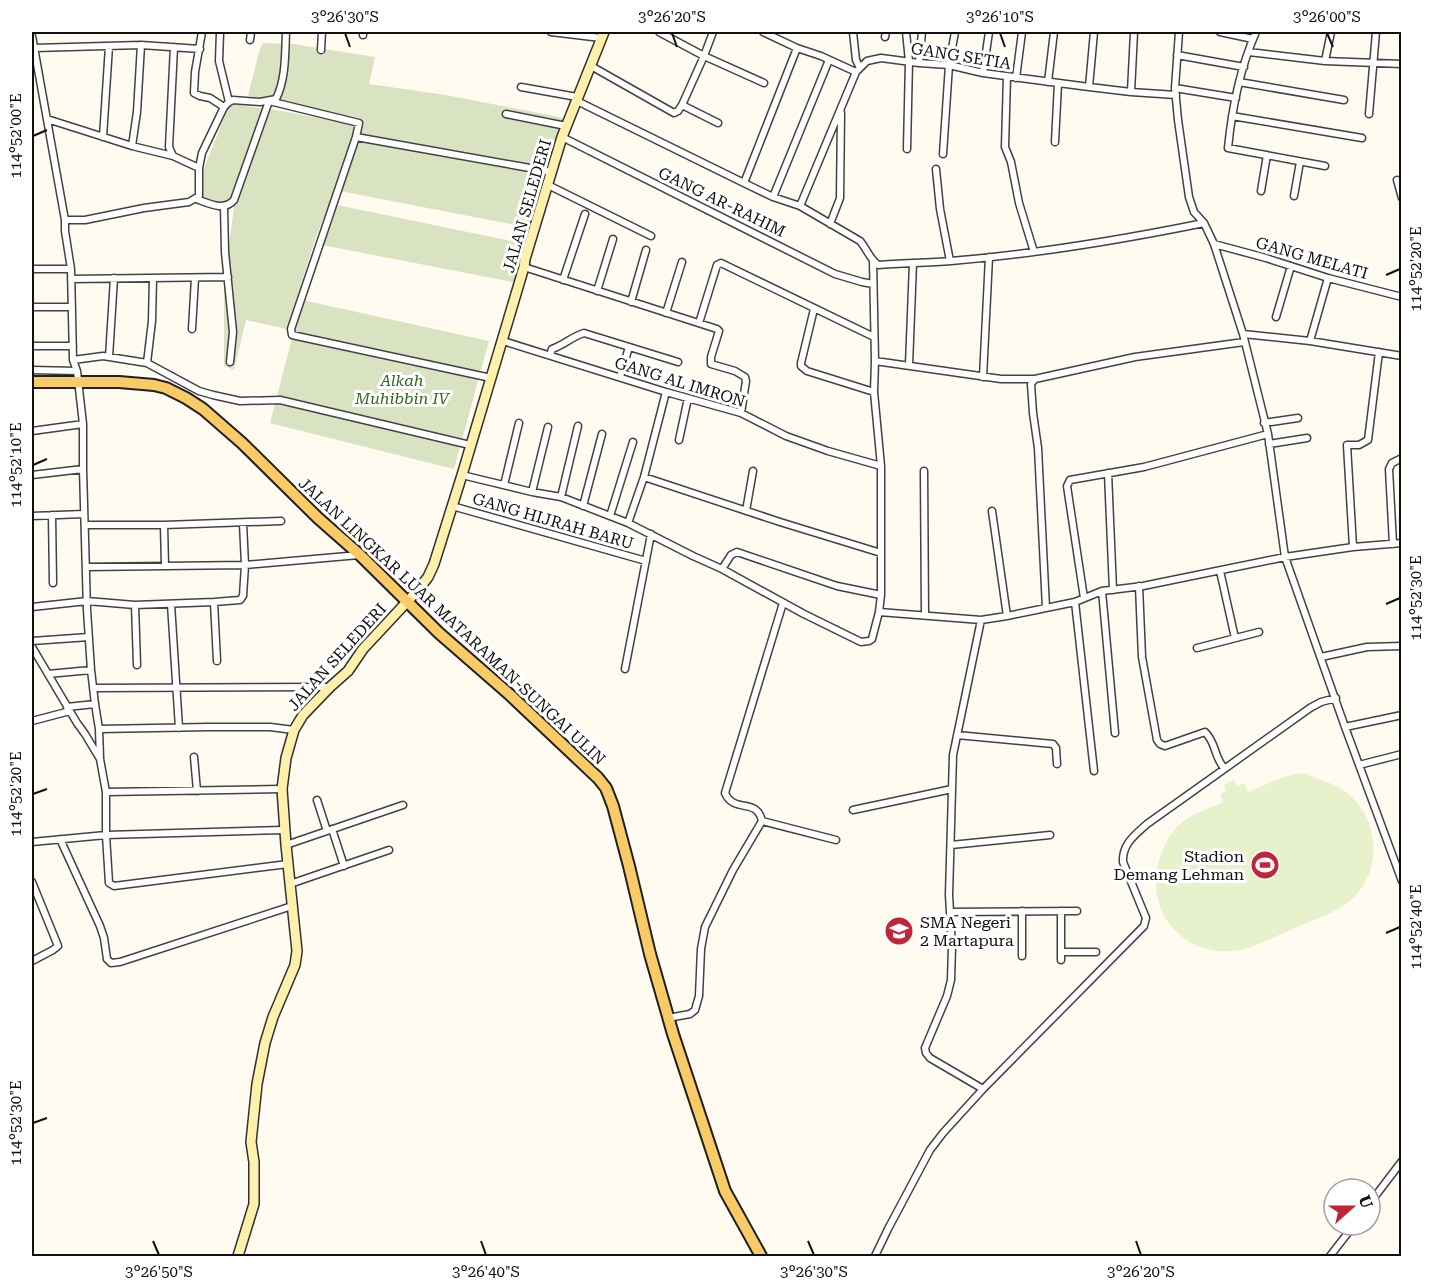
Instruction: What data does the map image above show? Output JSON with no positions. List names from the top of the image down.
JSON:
{
  "streets": {
    "main road": ["JALAN LINGKAR LUAR MATARAMAN-SUNGAI ULIN"],
    "street": [
      "GANG SETIA",
      "GANG AR-RAHIM",
      "JALAN SELEDERI",
      "GANG MELATI",
      "GANG AL IMRON",
      "GANG HIJRAH BARU"
    ]
  },
  "crossings": [
    ["GANG AR-RAHIM", "JALAN SELEDERI"],
    ["JALAN SELEDERI", "GANG AL IMRON"],
    ["JALAN SELEDERI", "GANG HIJRAH BARU"],
    ["JALAN SELEDERI", "JALAN LINGKAR LUAR MATARAMAN-SUNGAI ULIN"]
  ],
  "parks": ["Alkah Muhibbin IV"],
  "places": {
    "sports": ["Stadion Demang Lehman"],
    "school or university": ["SMA Negeri 2 Martapura"]
  },
  "north": "right",
  "coordinates": [
    "3°26'30\"S",
    "3°26'20\"S",
    "3°26'10\"S",
    "3°26'00\"S",
    "114°52'00\"E",
    "114°52'20\"E",
    "114°52'10\"E",
    "114°52'30\"E",
    "114°52'40\"E",
    "3°26'50\"S",
    "3°26'40\"S"
  ]
}
